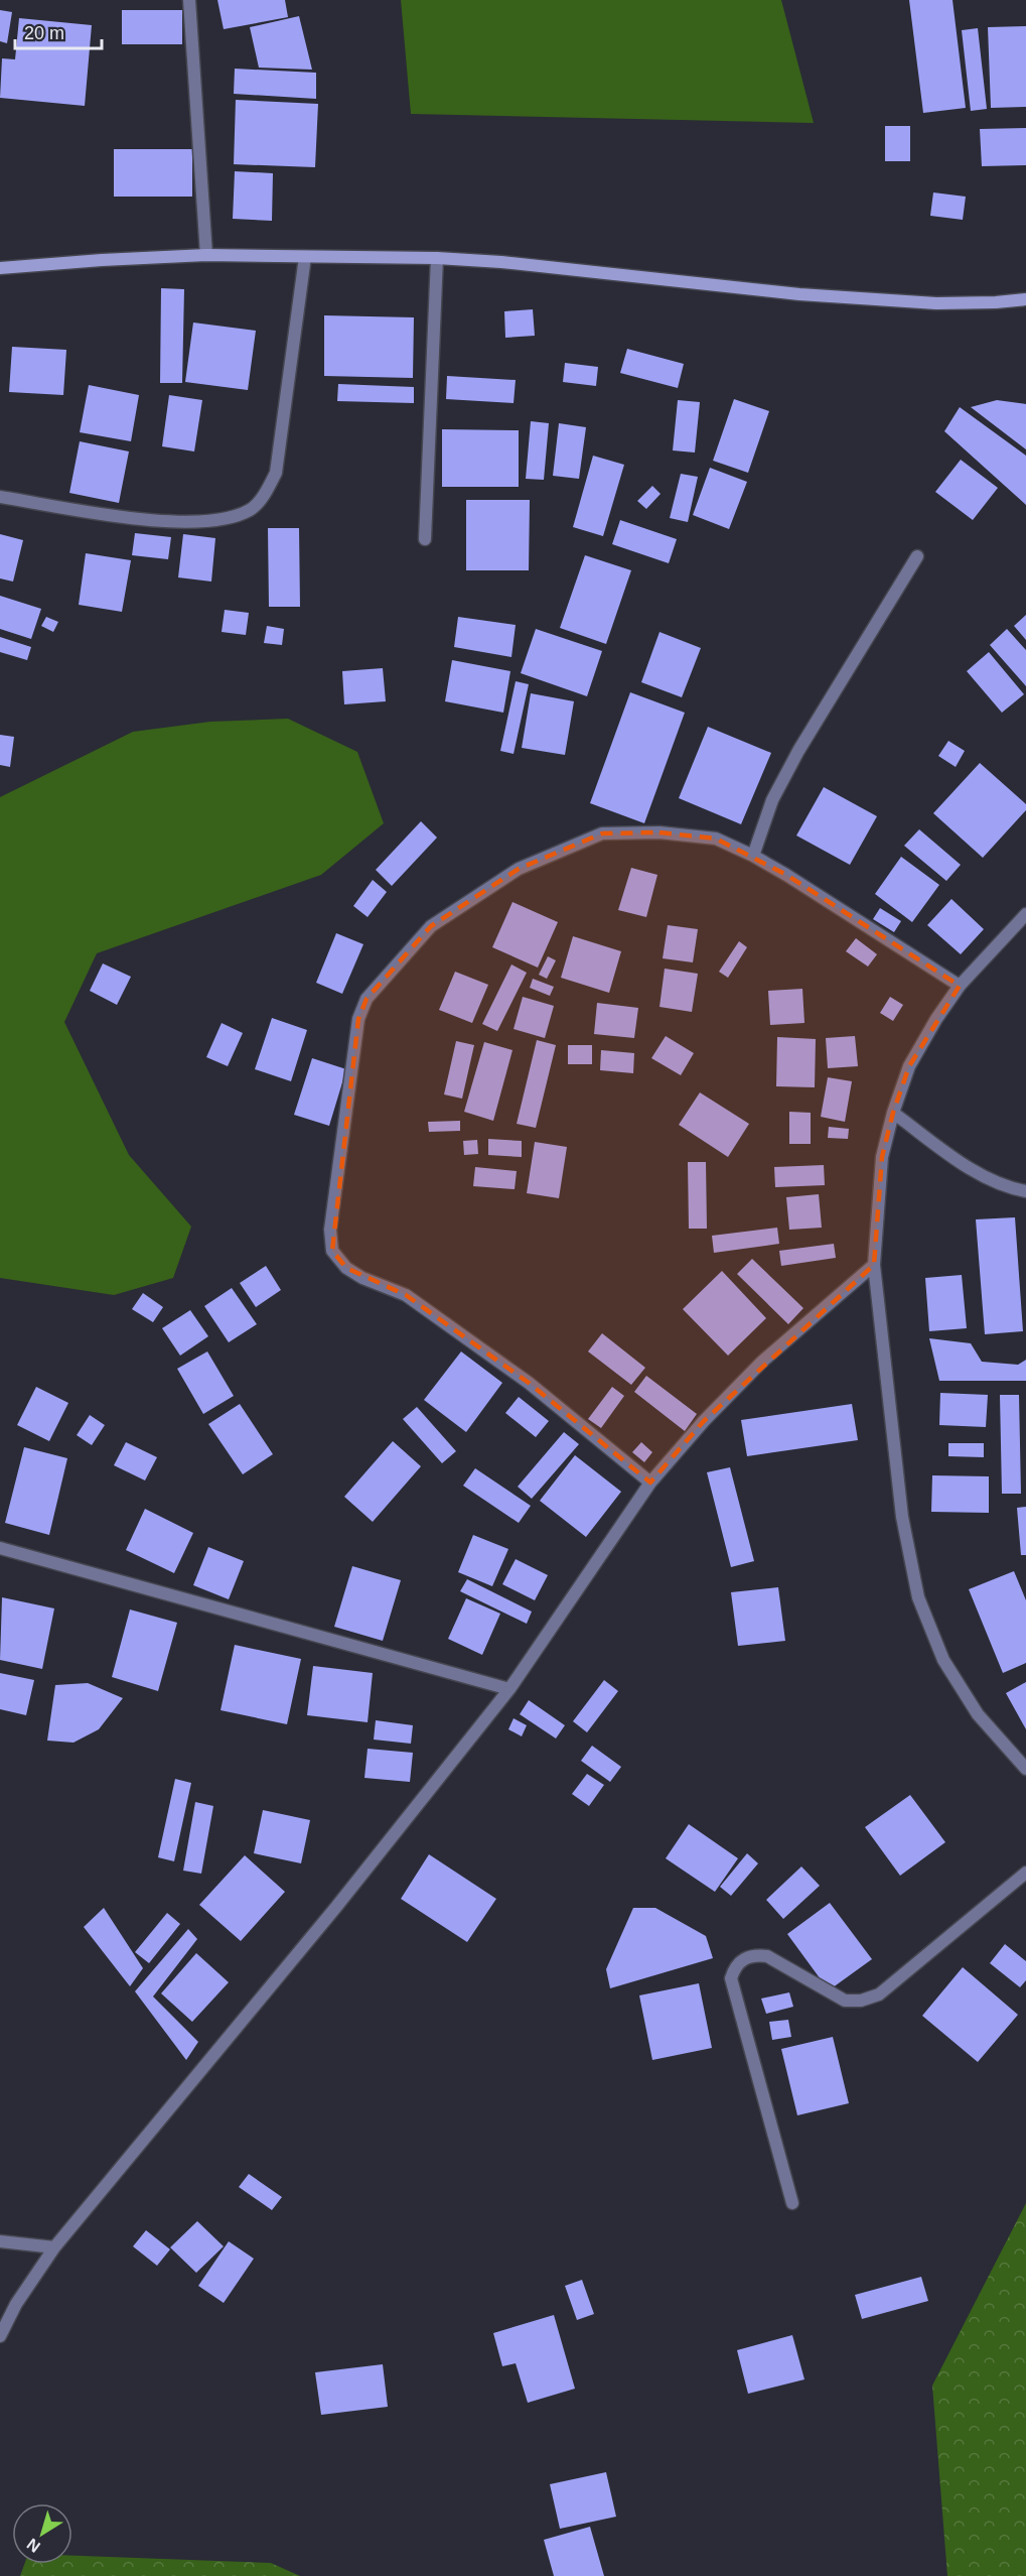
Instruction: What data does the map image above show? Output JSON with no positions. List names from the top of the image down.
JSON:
{
  "scale_bar": "20 m",
  "north": "bottom left"
}
